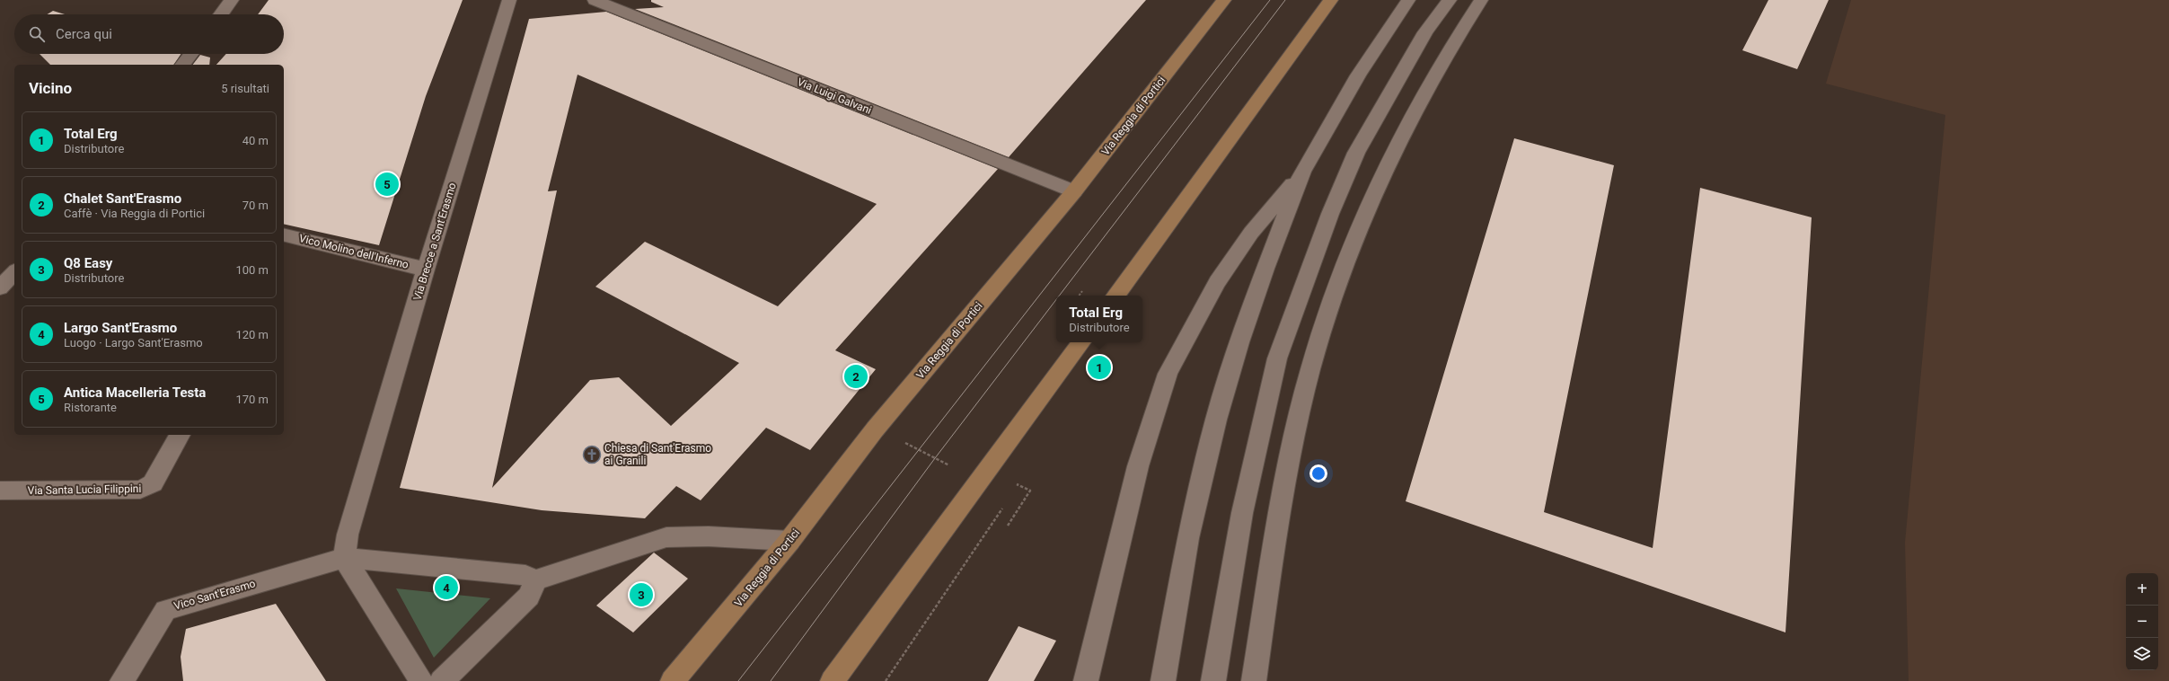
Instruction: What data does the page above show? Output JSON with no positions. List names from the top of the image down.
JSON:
{
  "streets": {
    "main road": ["Via Reggia di Portici"],
    "street": [
      "Via Luigi Galvani",
      "Via Brecce a Sant'Erasmo",
      "Vico Molino dell'Inferno",
      "Via Santa Lucia Filippini",
      "Vico Sant'Erasmo"
    ]
  },
  "crossings": [
    ["Via Luigi Galvani", "Via Reggia di Portici"],
    ["Via Brecce a Sant'Erasmo", "Vico Molino dell'Inferno"],
    ["Via Brecce a Sant'Erasmo", "Vico Sant'Erasmo"]
  ],
  "places": {
    "church": ["Chiesa di Sant'Erasmo ai Granili"]
  },
  "page": {
    "search": "Cerca qui",
    "heading": ["Vicino", "5 risultati"],
    "list": [
      {
        "mark": "1",
        "name": "Total Erg",
        "note": "Distributore",
        "value": "40 m"
      },
      {
        "mark": "2",
        "name": "Chalet Sant'Erasmo",
        "note": "Caffè · Via Reggia di Portici",
        "value": "70 m"
      },
      {
        "mark": "3",
        "name": "Q8 Easy",
        "note": "Distributore",
        "value": "100 m"
      },
      {
        "mark": "4",
        "name": "Largo Sant'Erasmo",
        "note": "Luogo · Largo Sant'Erasmo",
        "value": "120 m"
      },
      {
        "mark": "5",
        "name": "Antica Macelleria Testa",
        "note": "Ristorante",
        "value": "170 m"
      }
    ],
    "pins": [
      "5",
      "1",
      "2",
      "4",
      "3"
    ],
    "popup": ["Total Erg", "Distributore"],
    "map_buttons": ["+", "−"]
  }
}
